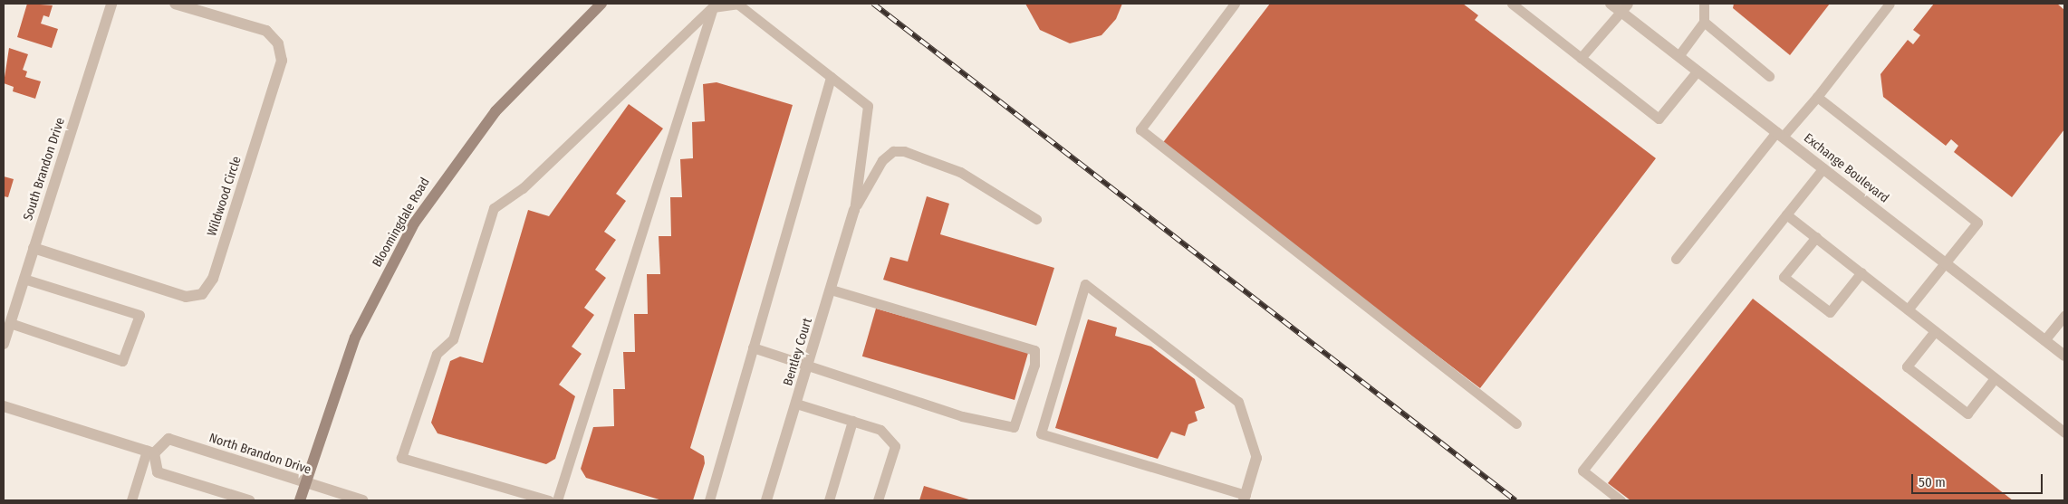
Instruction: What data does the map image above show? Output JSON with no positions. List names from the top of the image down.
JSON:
{
  "streets": {
    "main road": ["Bloomingdale Road"],
    "street": [
      "Exchange Boulevard",
      "South Brandon Drive",
      "Wildwood Circle",
      "Bentley Court",
      "North Brandon Drive"
    ]
  },
  "crossings": [
    ["South Brandon Drive", "Wildwood Circle"],
    ["Bloomingdale Road", "North Brandon Drive"]
  ],
  "scale_bar": "50 m"
}
